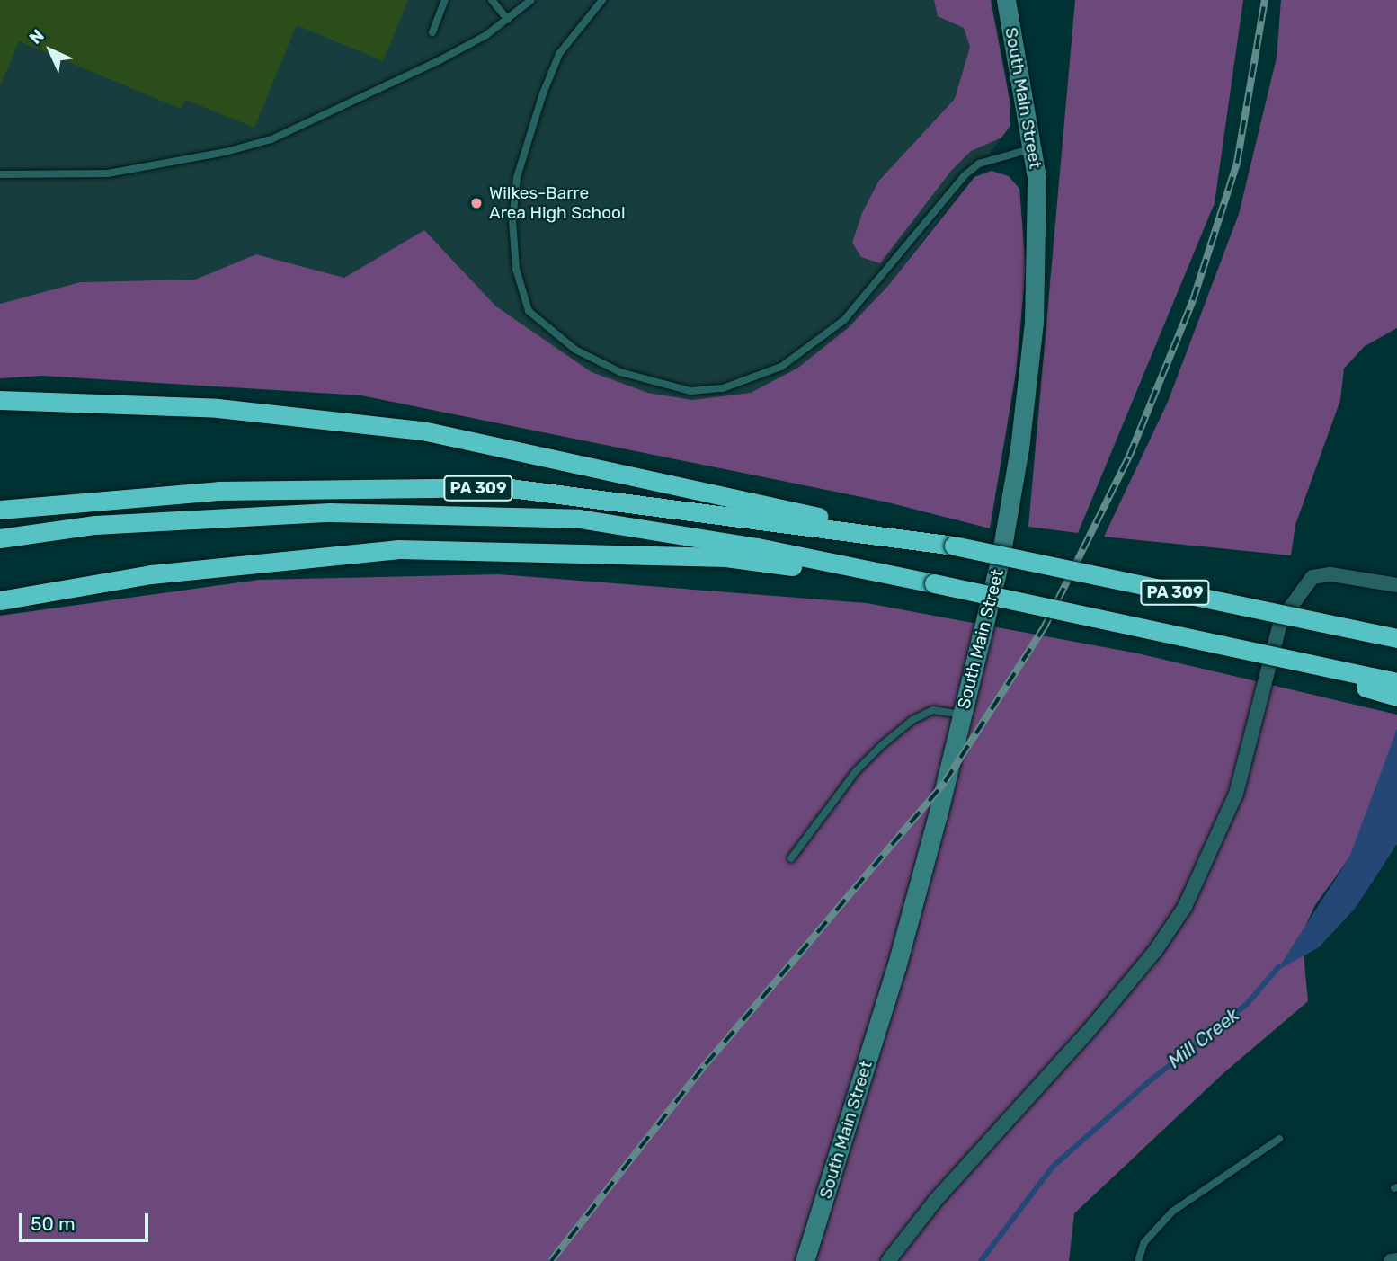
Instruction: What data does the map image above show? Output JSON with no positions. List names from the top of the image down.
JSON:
{
  "streets": {
    "highway": ["PA 309"],
    "main road": ["South Main Street"]
  },
  "water": ["Mill Creek"],
  "places": ["Wilkes-Barre Area High School"],
  "scale_bar": "50 m",
  "north": "top left"
}
